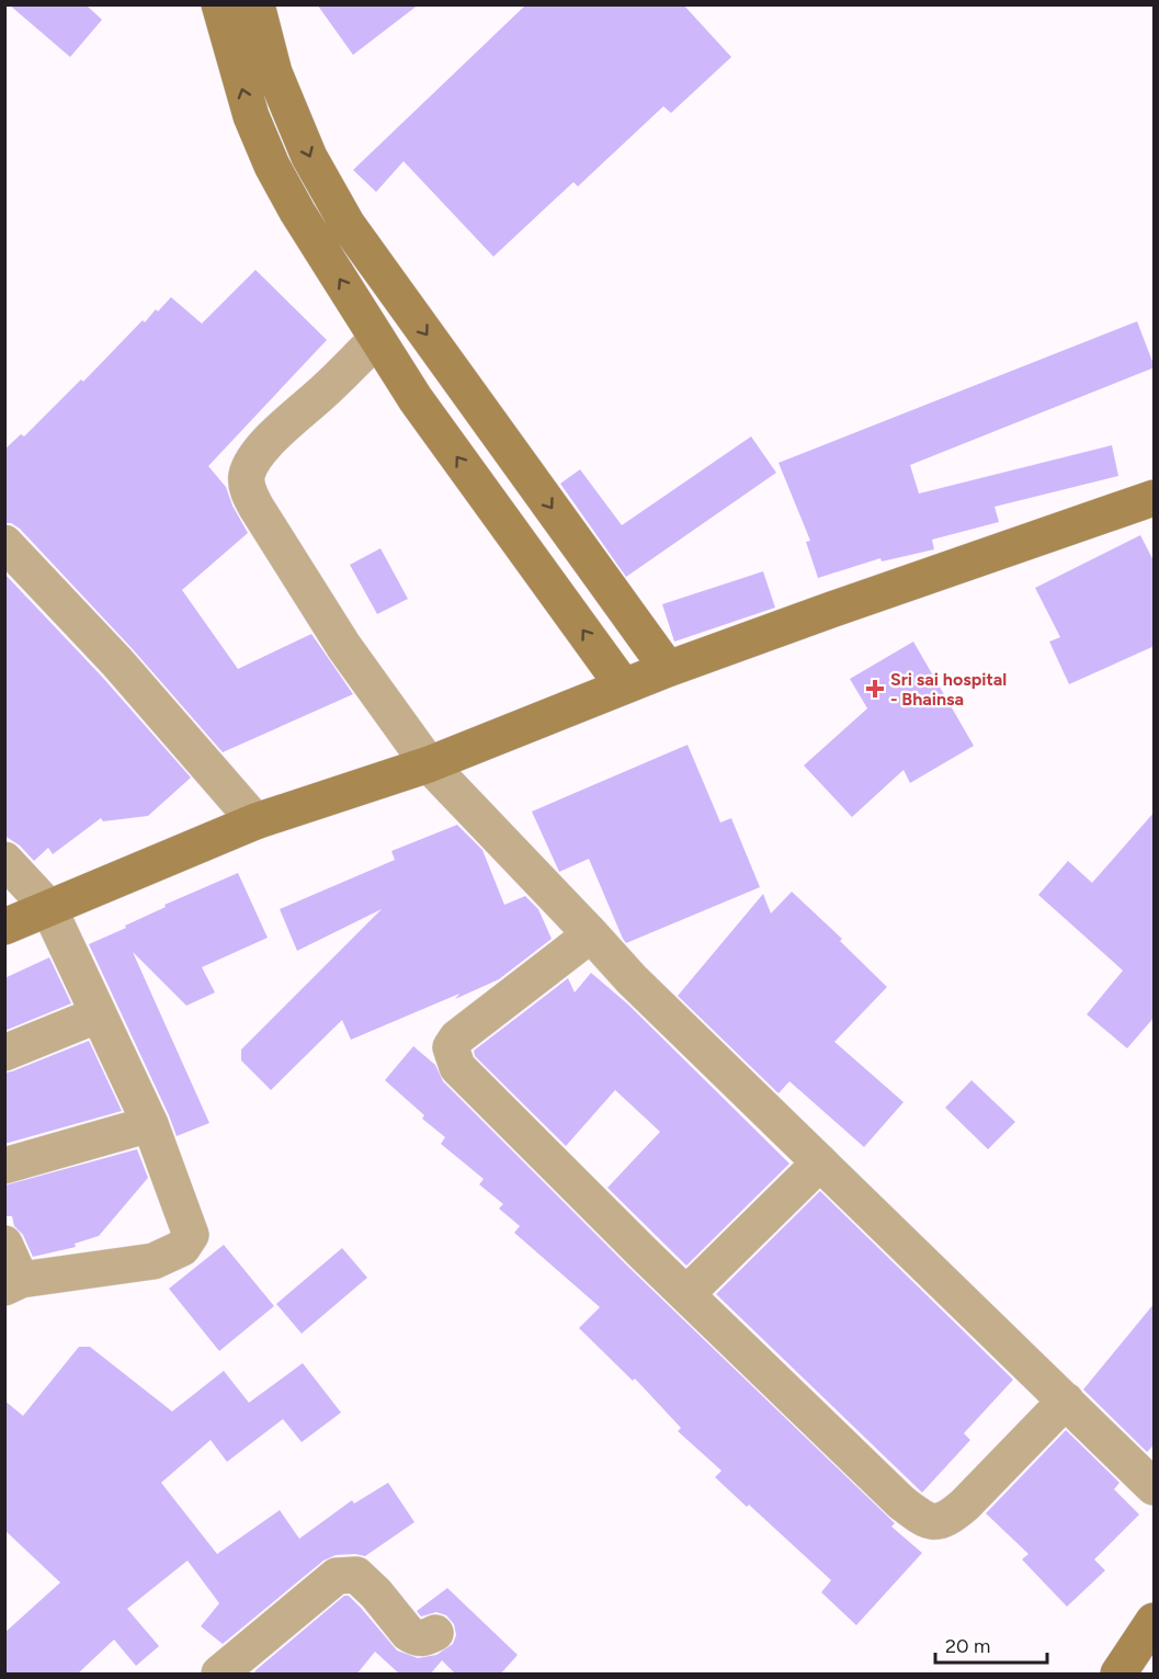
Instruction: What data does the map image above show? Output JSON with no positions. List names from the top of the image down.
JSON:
{
  "places": {
    "health": ["Sri sai hospital - Bhainsa"]
  },
  "scale_bar": "20 m"
}
